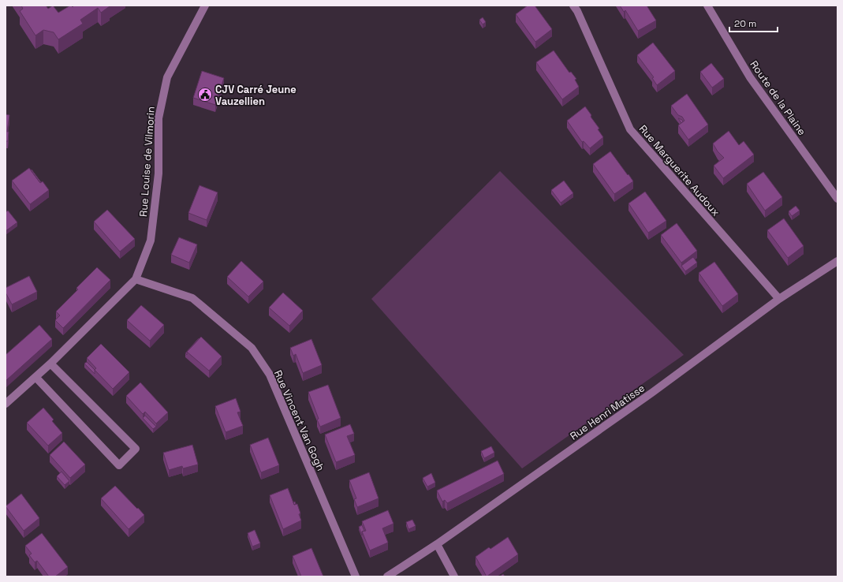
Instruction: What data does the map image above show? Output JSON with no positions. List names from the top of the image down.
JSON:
{
  "streets": {
    "street": [
      "Route de la Plaine",
      "Rue Louise de Vilmorin",
      "Rue Marguerite Audoux",
      "Rue Henri Matisse",
      "Rue Vincent Van Gogh"
    ]
  },
  "crossings": [
    ["Rue Louise de Vilmorin", "Rue Vincent Van Gogh"],
    ["Rue Marguerite Audoux", "Rue Henri Matisse"]
  ],
  "places": {
    "public building": ["CJV Carré Jeune Vauzellien"]
  },
  "scale_bar": "20 m"
}
